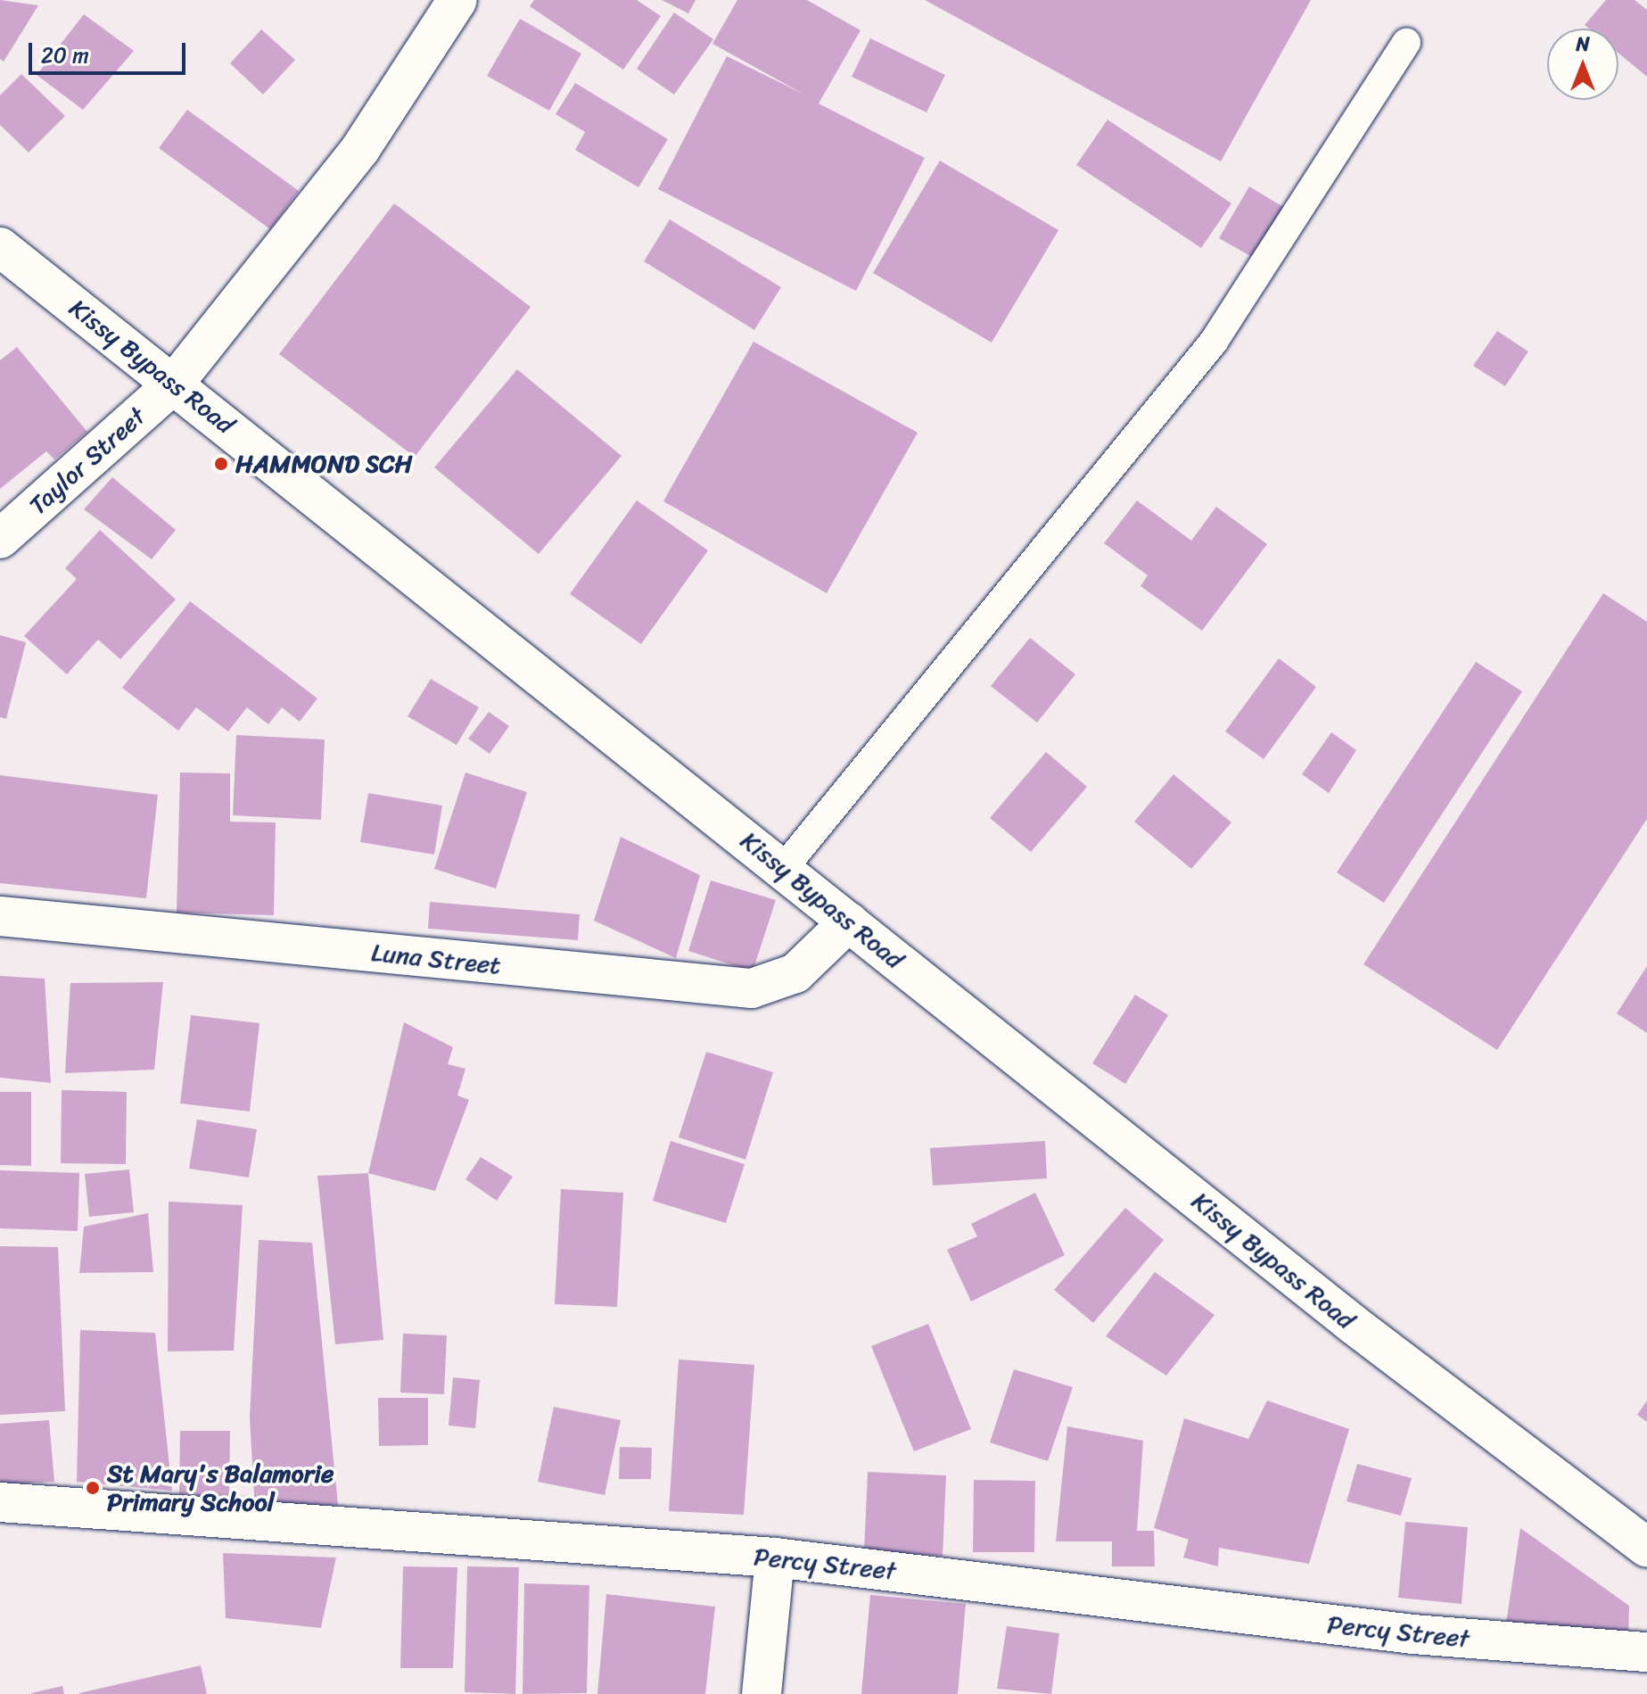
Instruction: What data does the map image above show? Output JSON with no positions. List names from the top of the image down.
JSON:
{
  "streets": {
    "street": [
      "Kissy Bypass Road",
      "Taylor Street",
      "Luna Street",
      "Percy Street"
    ]
  },
  "crossings": [
    ["Kissy Bypass Road", "Taylor Street"],
    ["Kissy Bypass Road", "Luna Street"]
  ],
  "places": ["HAMMOND SCH", "St Mary's Balamorie Primary School"],
  "scale_bar": "20 m",
  "north": "top"
}
